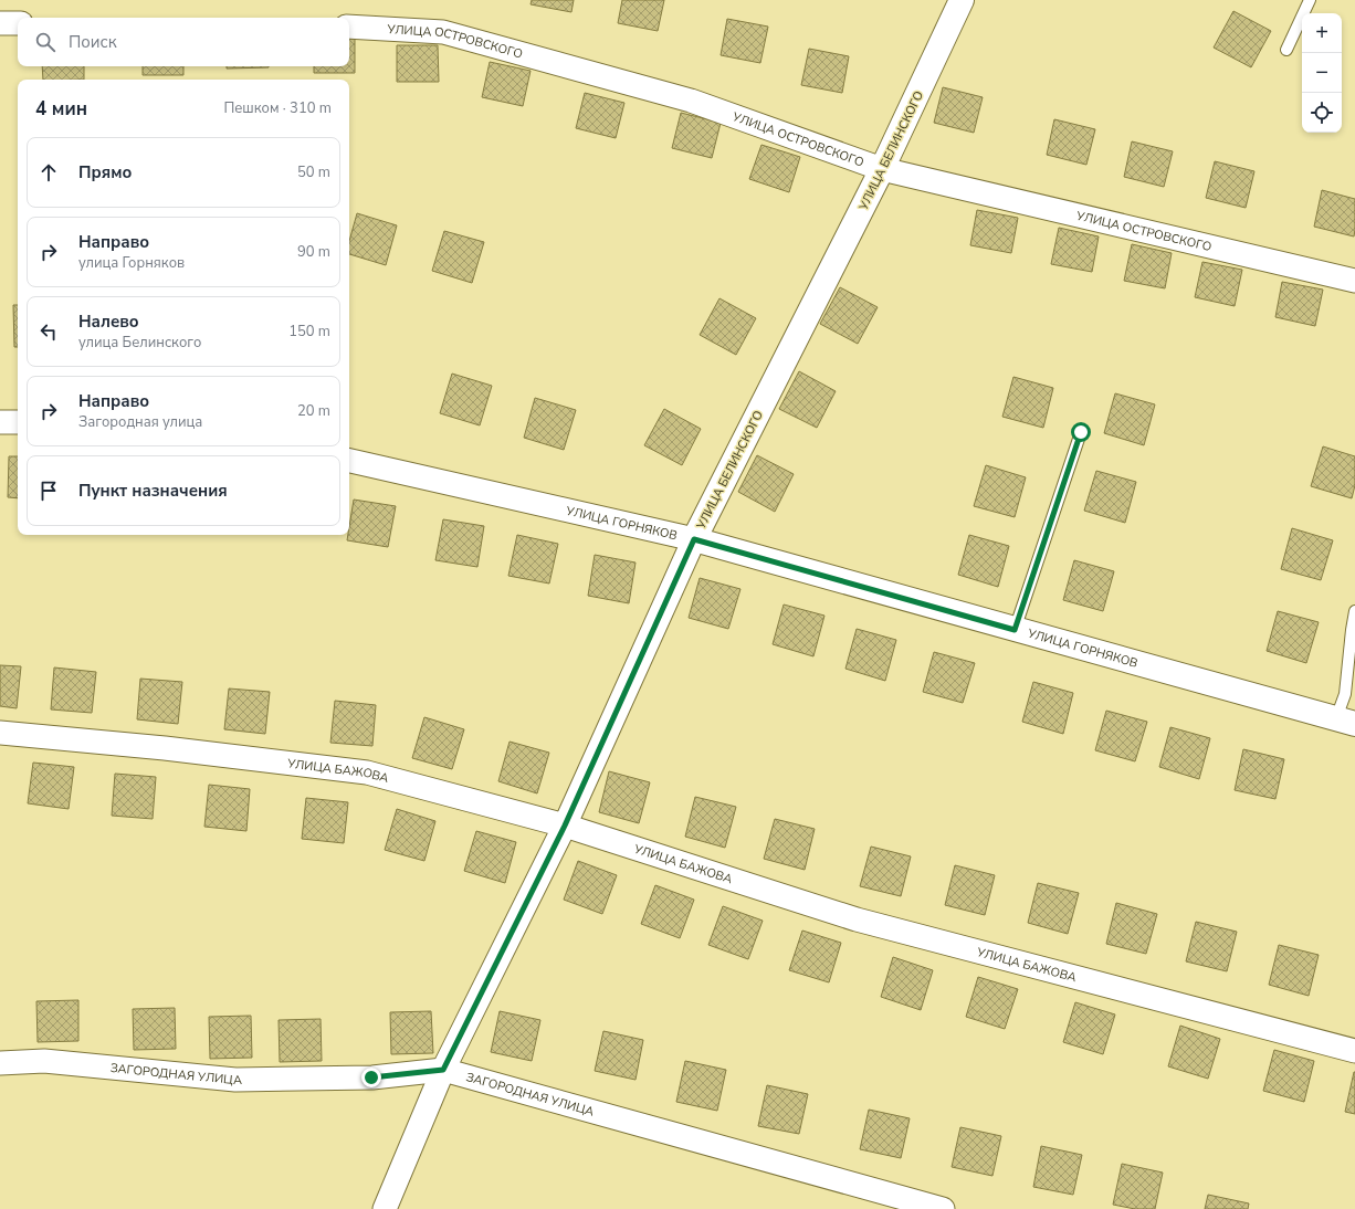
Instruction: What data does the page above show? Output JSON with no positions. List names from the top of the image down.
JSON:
{
  "streets": {
    "street": [
      "УЛИЦА ОСТРОВСКОГО",
      "УЛИЦА БЕЛИНСКОГО",
      "УЛИЦА ГОРНЯКОВ",
      "УЛИЦА БАЖОВА",
      "ЗАГОРОДНАЯ УЛИЦА"
    ]
  },
  "crossings": [
    ["УЛИЦА ОСТРОВСКОГО", "УЛИЦА БЕЛИНСКОГО"],
    ["УЛИЦА БЕЛИНСКОГО", "УЛИЦА ГОРНЯКОВ"],
    ["УЛИЦА БЕЛИНСКОГО", "УЛИЦА БАЖОВА"],
    ["УЛИЦА БЕЛИНСКОГО", "ЗАГОРОДНАЯ УЛИЦА"]
  ],
  "page": {
    "map_buttons": ["+", "−"],
    "search": "Поиск",
    "heading": ["4 мин", "Пешком · 310 m"],
    "list": [
      ["Прямо", "50 m"],
      ["Направо", "улица Горняков", "90 m"],
      ["Налево", "улица Белинского", "150 m"],
      ["Направо", "Загородная улица", "20 m"],
      "Пункт назначения"
    ]
  }
}
